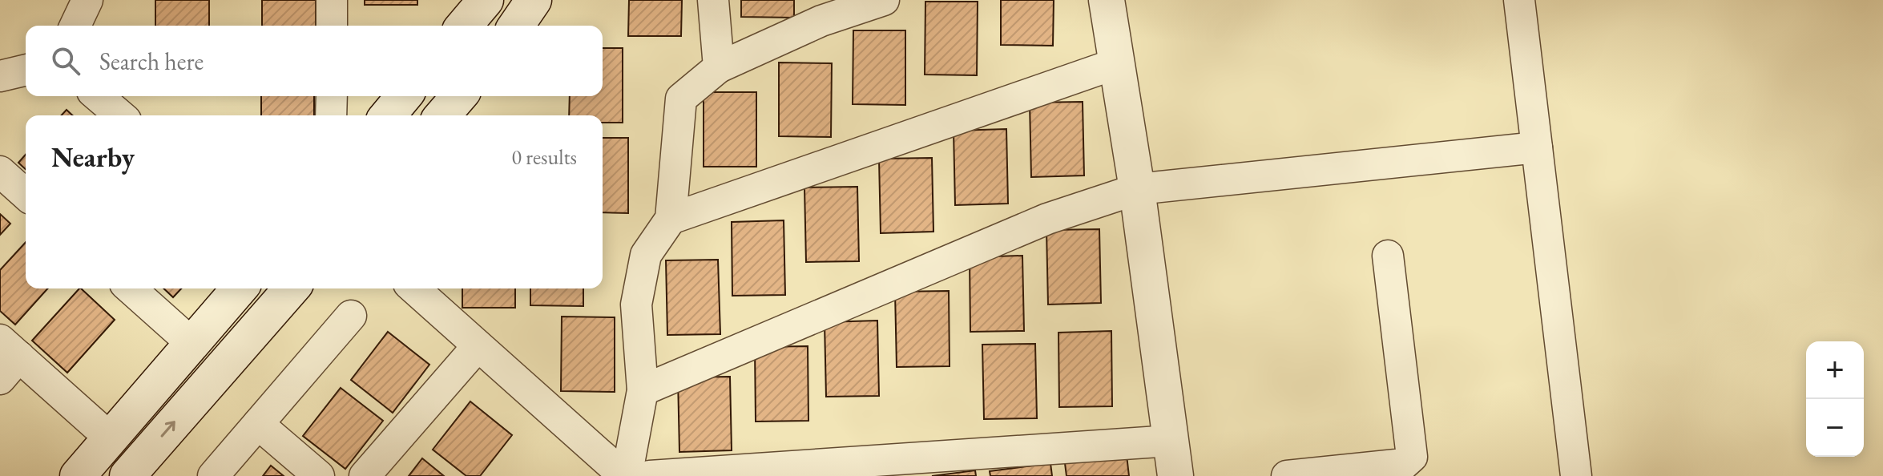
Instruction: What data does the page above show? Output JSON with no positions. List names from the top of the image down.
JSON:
{
  "page": {
    "search": "Search here",
    "heading": ["Nearby", "0 results"],
    "map_buttons": ["+", "−"]
  }
}
